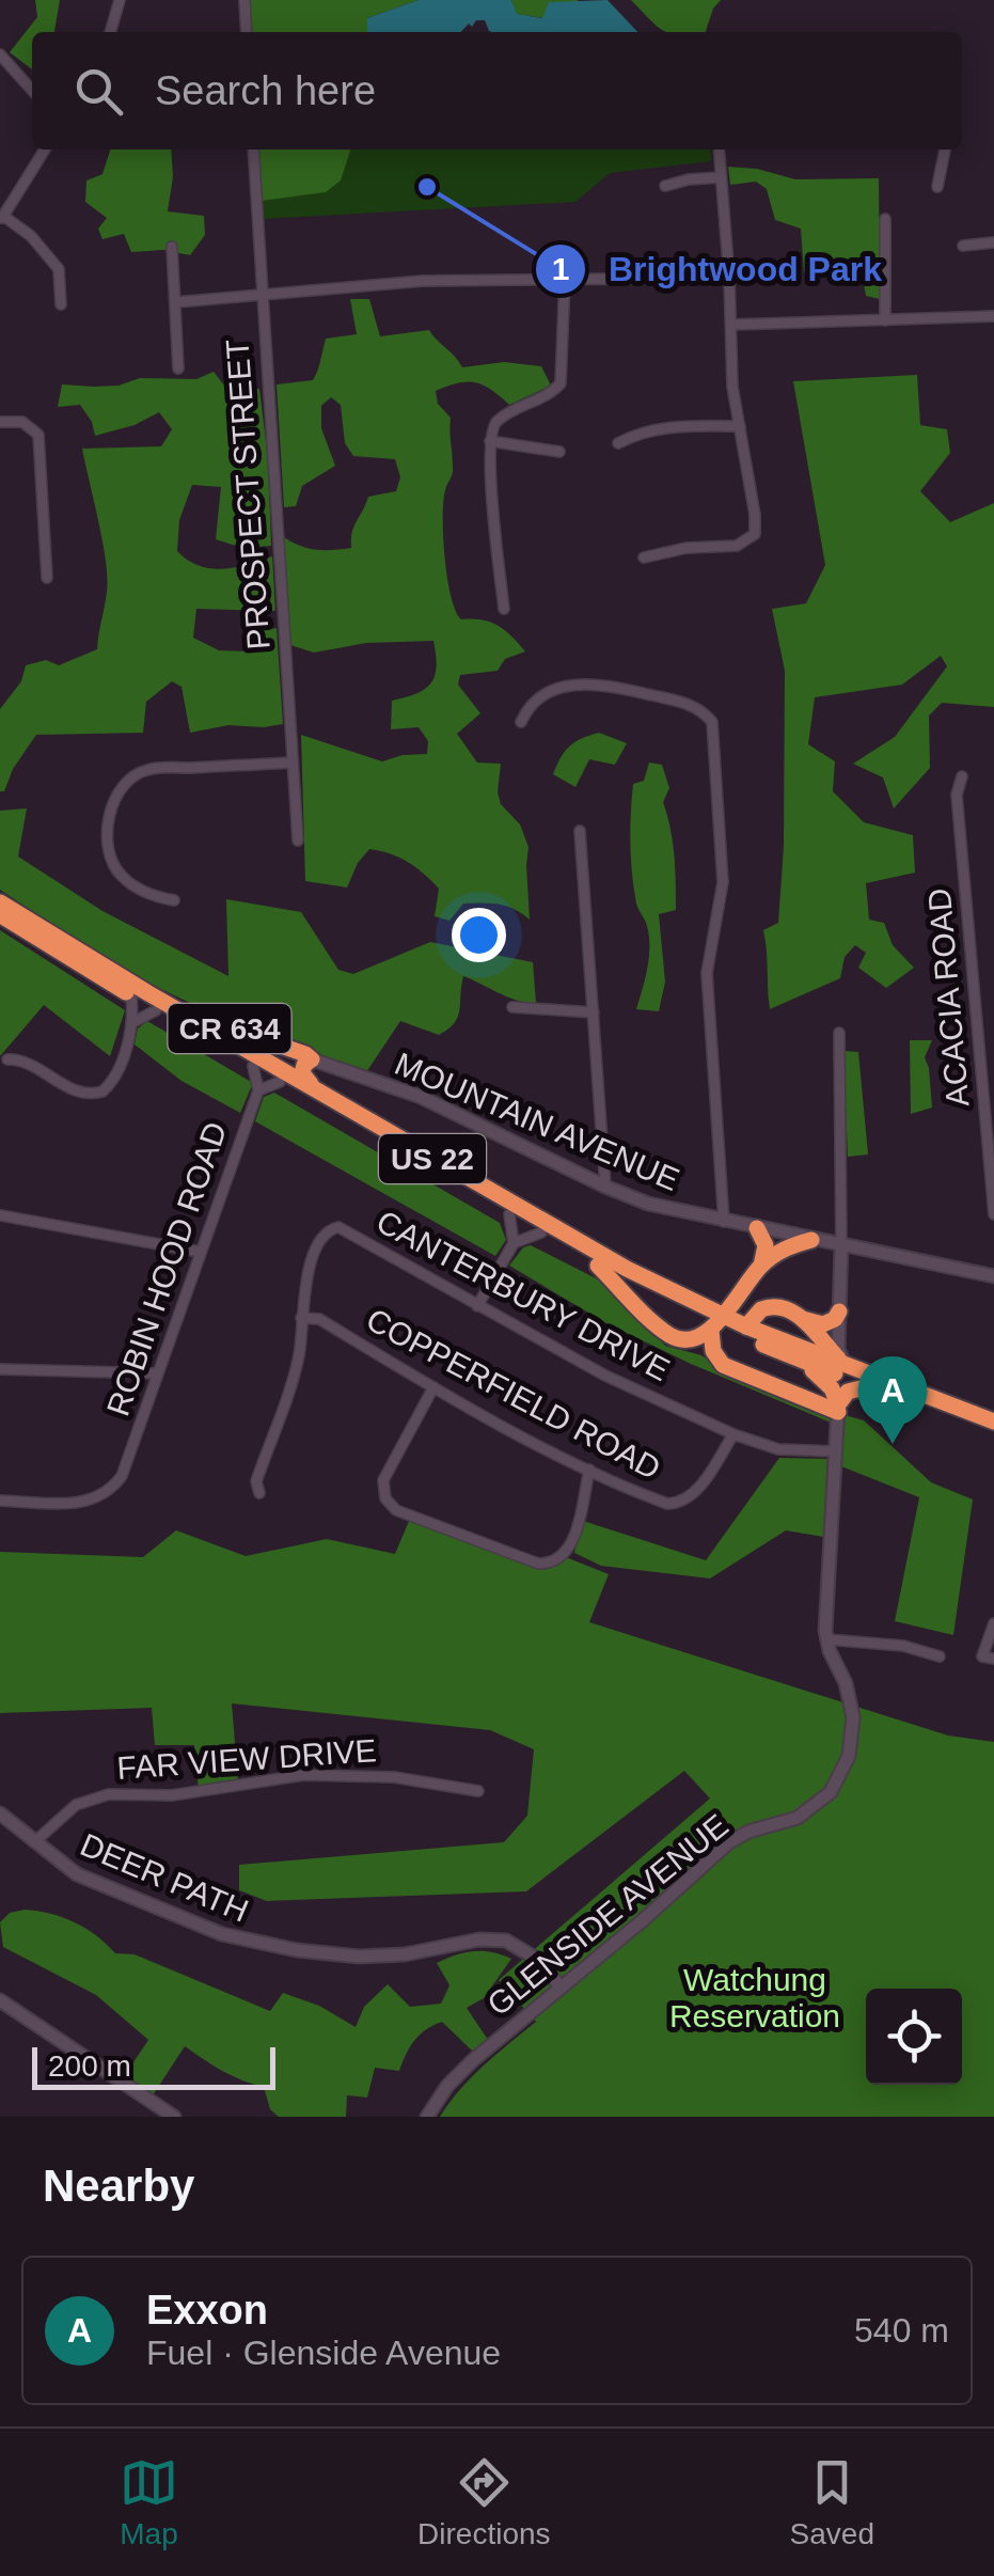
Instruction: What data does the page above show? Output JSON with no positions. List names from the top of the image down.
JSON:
{
  "streets": {
    "highway": ["CR 634", "US 22"],
    "street": [
      "PROSPECT STREET",
      "ACACIA ROAD",
      "MOUNTAIN AVENUE",
      "ROBIN HOOD ROAD",
      "CANTERBURY DRIVE",
      "COPPERFIELD ROAD",
      "FAR VIEW DRIVE",
      "DEER PATH",
      "GLENSIDE AVENUE"
    ]
  },
  "crossings": [
    ["CR 634", "MOUNTAIN AVENUE"],
    ["CR 634", "US 22"],
    ["US 22", "ROBIN HOOD ROAD"],
    ["CANTERBURY DRIVE", "COPPERFIELD ROAD"],
    ["CANTERBURY DRIVE", "GLENSIDE AVENUE"],
    ["FAR VIEW DRIVE", "DEER PATH"],
    ["DEER PATH", "GLENSIDE AVENUE"]
  ],
  "parks": ["Watchung Reservation"],
  "places": ["Brightwood Park"],
  "scale_bar": "200 m",
  "page": {
    "search": "Search here",
    "pins": "A",
    "scale": "200 m",
    "heading": "Nearby",
    "list": [
      {
        "mark": "A",
        "name": "Exxon",
        "note": "Fuel · Glenside Avenue",
        "value": "540 m"
      }
    ],
    "nav": ["Map", "Directions", "Saved"]
  }
}
